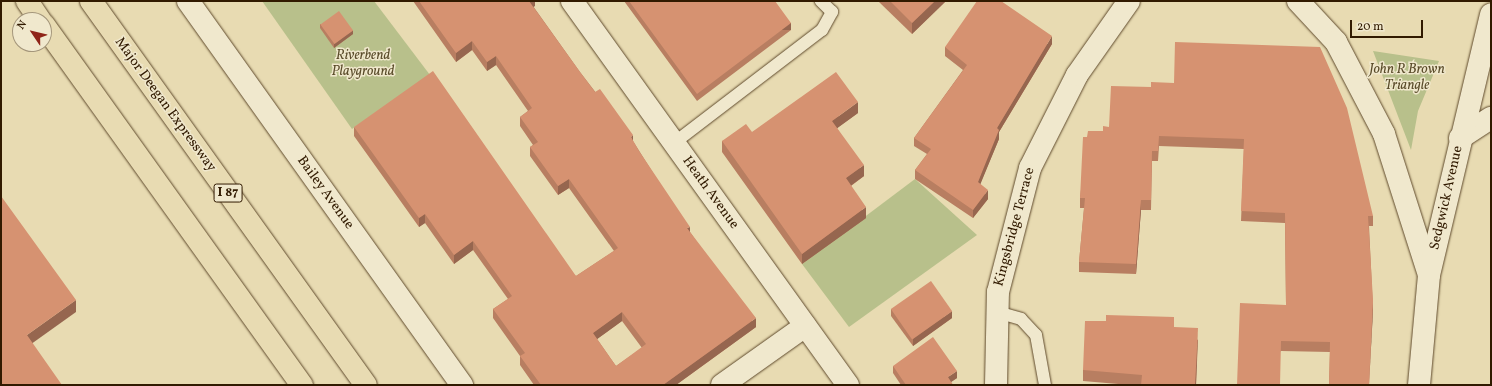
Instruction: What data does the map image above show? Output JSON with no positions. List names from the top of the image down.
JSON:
{
  "streets": {
    "highway": ["Major Deegan Expressway", "I 87"],
    "street": [
      "Bailey Avenue",
      "Heath Avenue",
      "Sedgwick Avenue",
      "Kingsbridge Terrace"
    ]
  },
  "parks": ["Riverbend Playground", "John R Brown Triangle"],
  "scale_bar": "20 m",
  "north": "top left"
}
